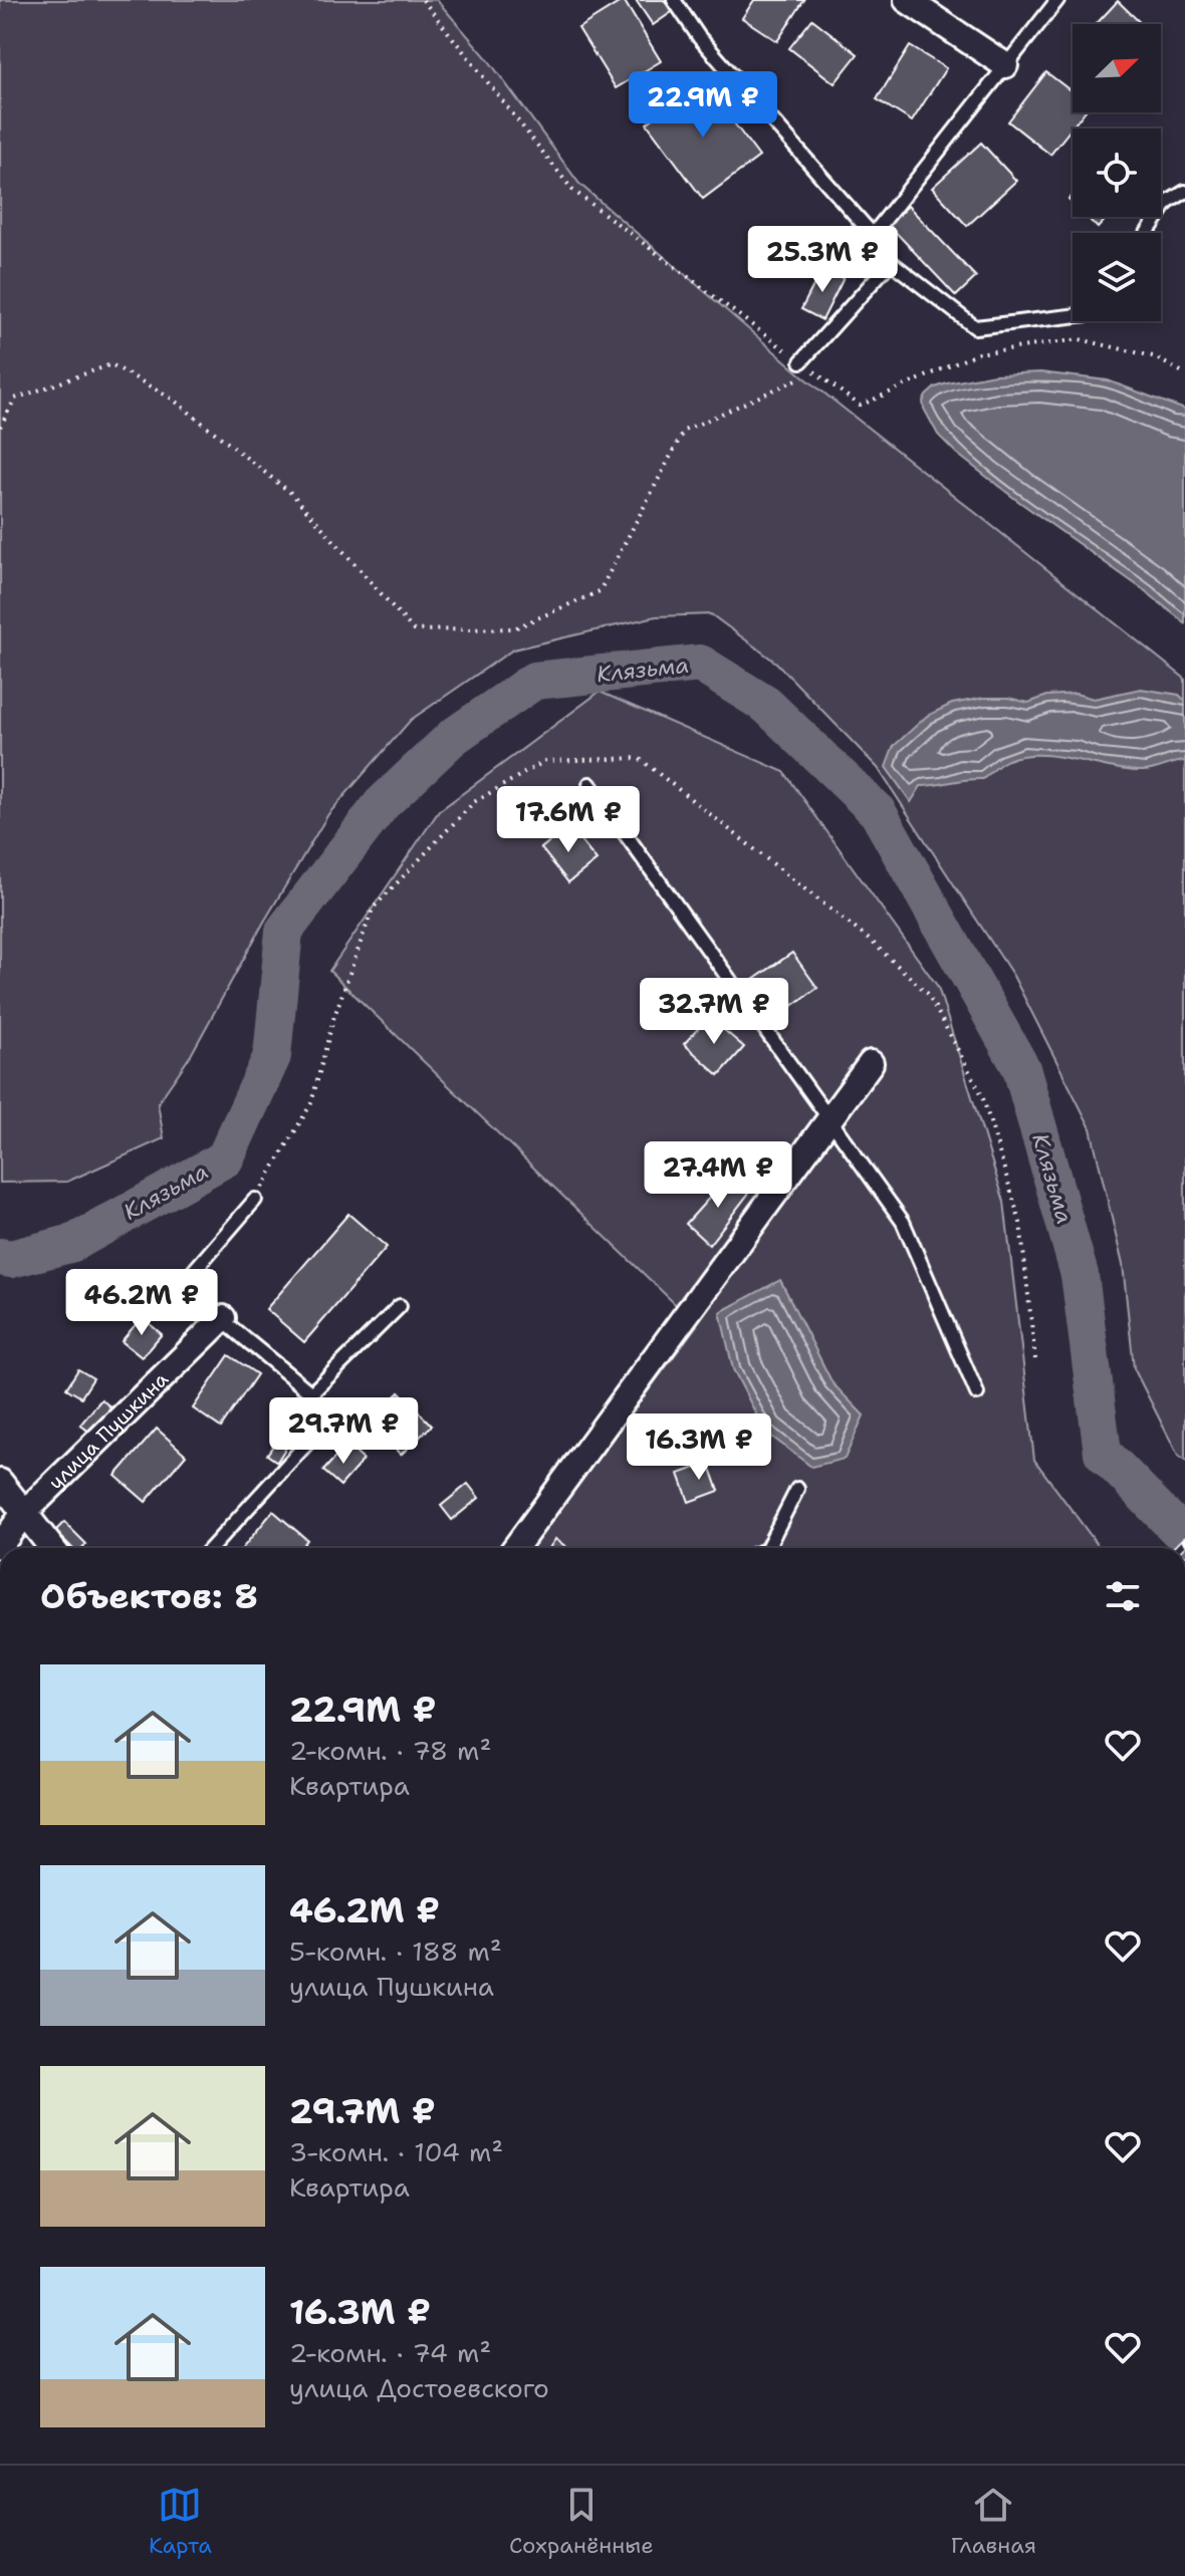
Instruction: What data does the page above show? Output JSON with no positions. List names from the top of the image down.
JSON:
{
  "streets": {
    "street": ["улица Пушкина"]
  },
  "water": ["Клязьма"],
  "north": "top right",
  "page": {
    "price": [
      "22.9M ₽",
      "25.3M ₽",
      "17.6M ₽",
      "32.7M ₽",
      "27.4M ₽",
      "46.2M ₽",
      "29.7M ₽",
      "16.3M ₽"
    ],
    "heading": "Объектов: 8",
    "list": [
      {
        "name": "22.9M ₽",
        "note": "2-комн. · 78 m² · Квартира"
      },
      {
        "name": "46.2M ₽",
        "note": "5-комн. · 188 m² · улица Пушкина"
      },
      {
        "name": "29.7M ₽",
        "note": "3-комн. · 104 m² · Квартира"
      },
      {
        "name": "16.3M ₽",
        "note": "2-комн. · 74 m² · улица Достоевского"
      }
    ],
    "tabs": ["Карта", "Сохранённые", "Главная"]
  }
}
